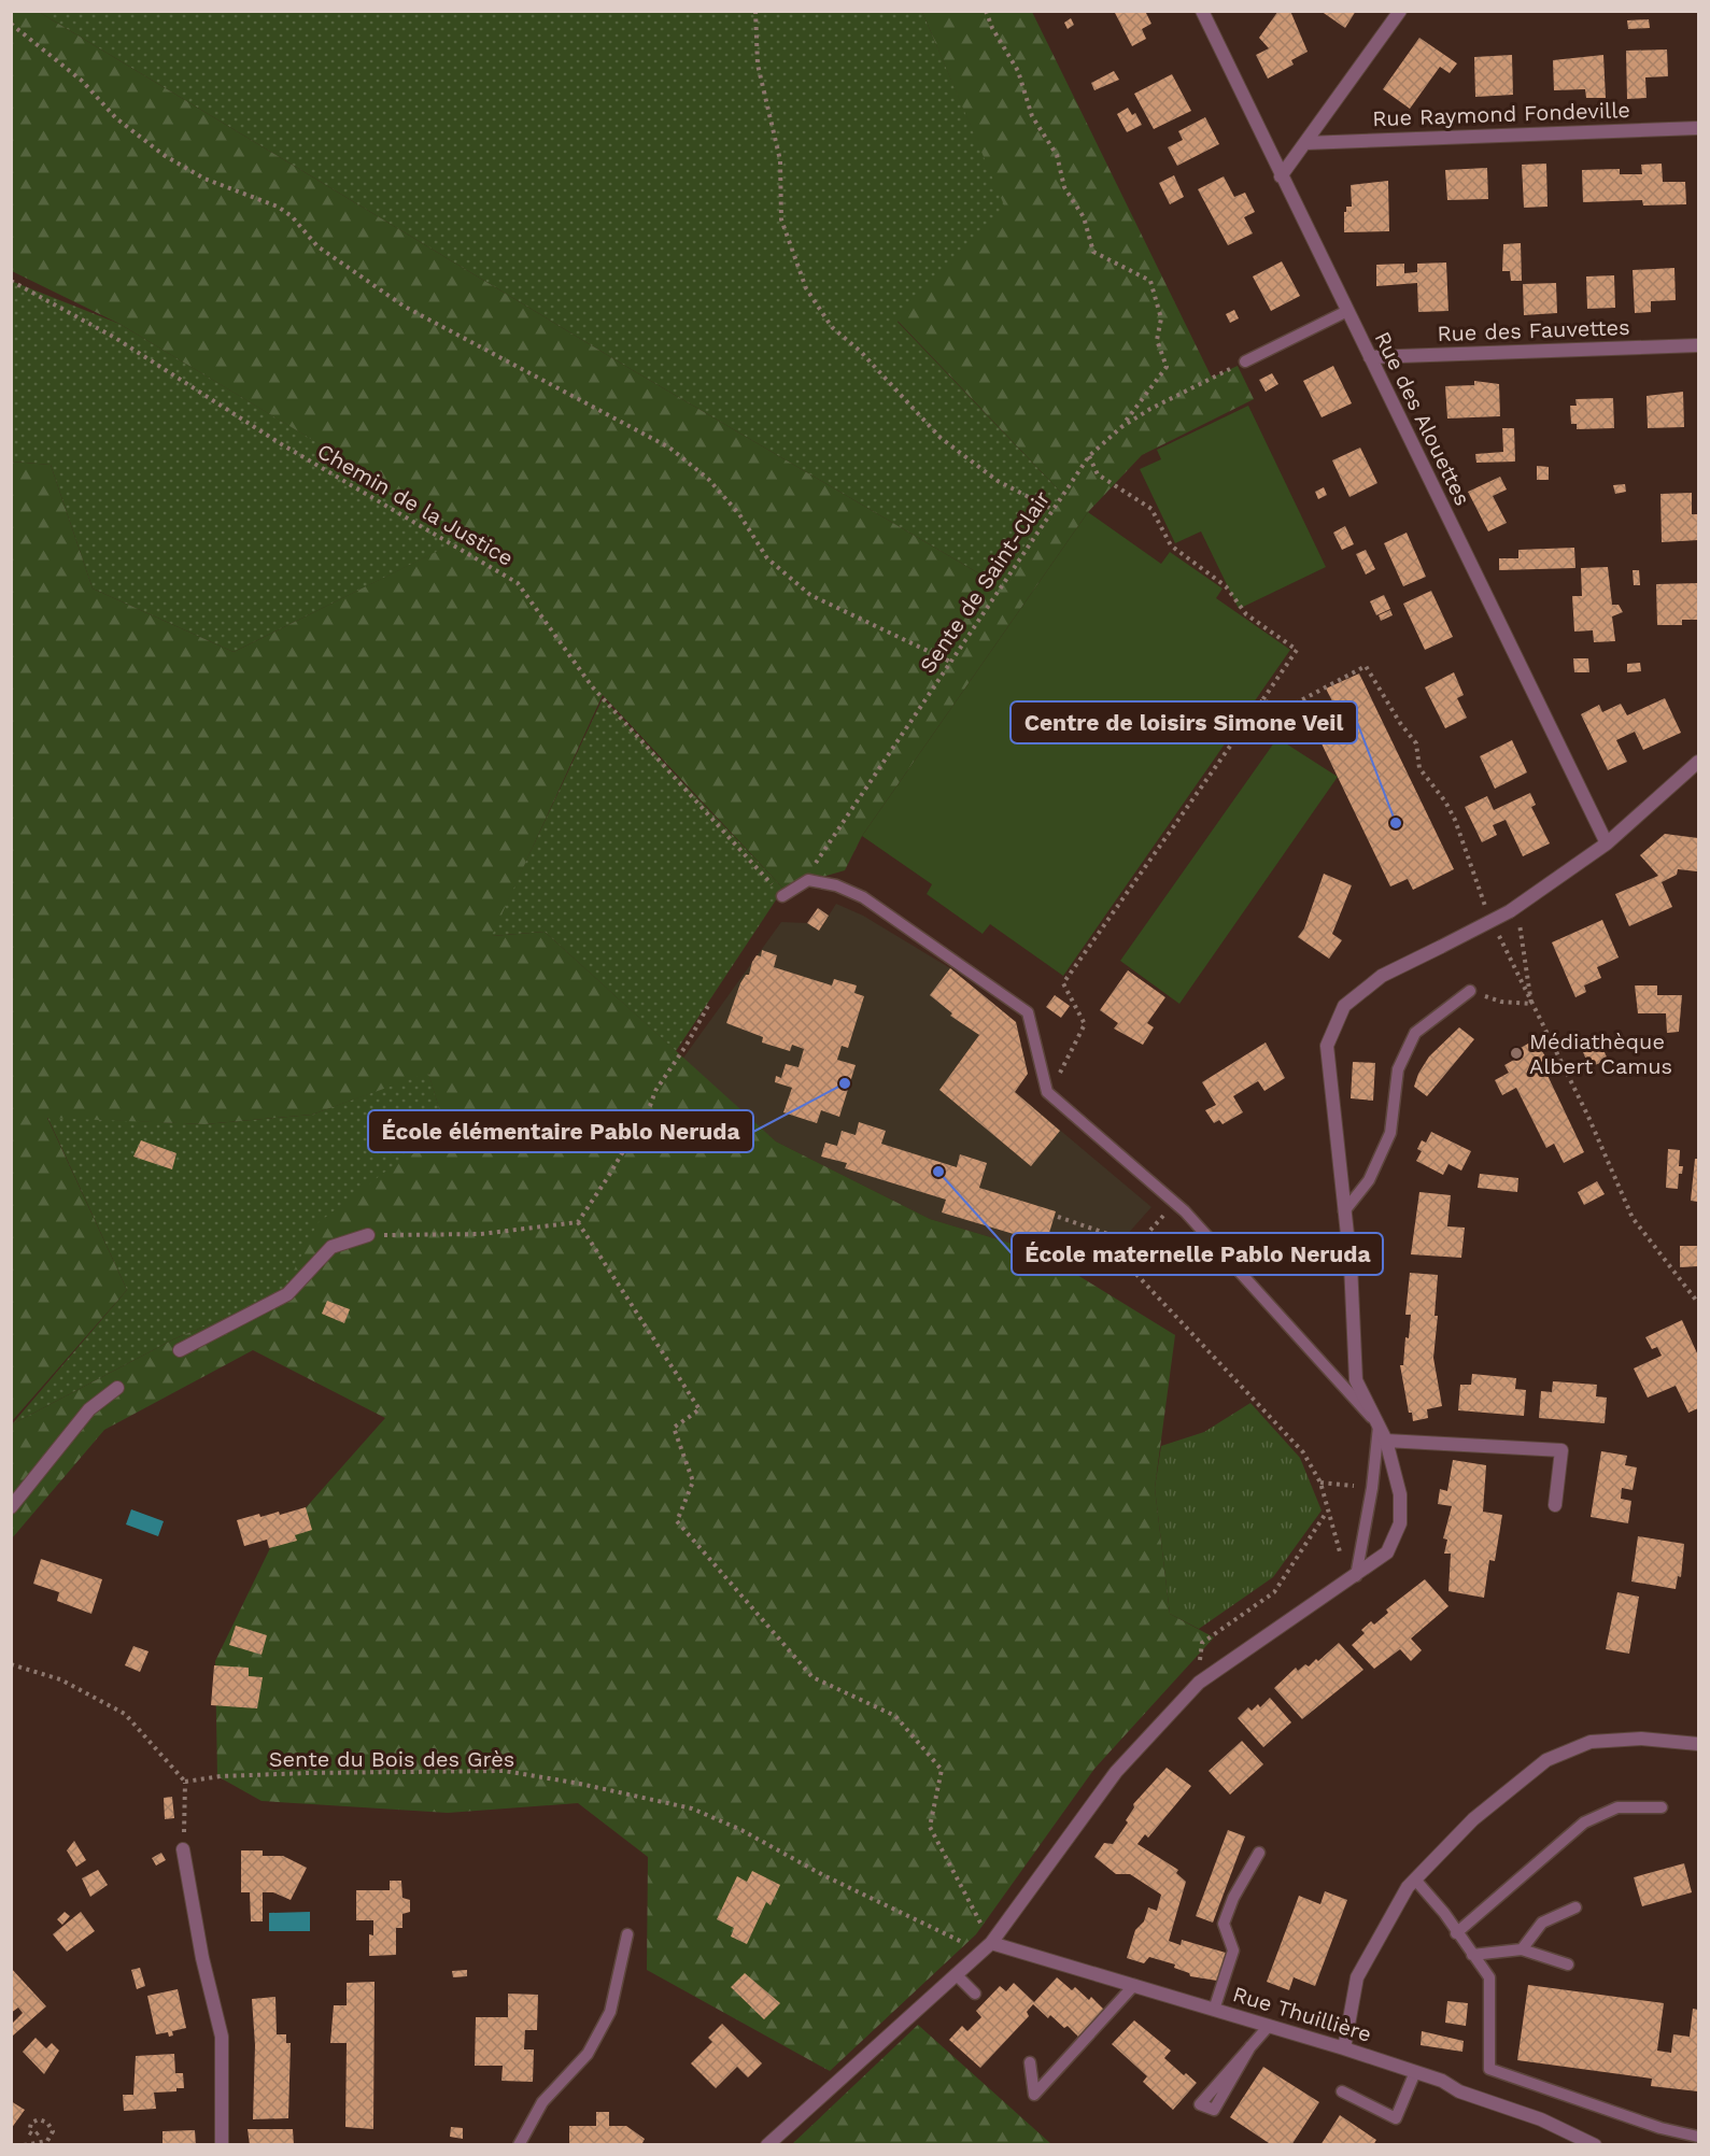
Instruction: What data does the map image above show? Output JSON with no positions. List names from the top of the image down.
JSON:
{
  "streets": {
    "street": [
      "Rue Raymond Fondeville",
      "Rue des Fauvettes",
      "Rue des Alouettes",
      "Rue Thuillière"
    ],
    "path": ["Chemin de la Justice", "Sente de Saint-Clair", "Sente du Bois des Grès"]
  },
  "crossings": [
    ["Rue des Fauvettes", "Rue des Alouettes"],
    ["Sente du Bois des Grès", "Rue Thuillière"]
  ],
  "places": [
    "Centre de loisirs Simone Veil",
    "Médiathèque Albert Camus",
    "École élémentaire Pablo Neruda",
    "École maternelle Pablo Neruda"
  ]
}
